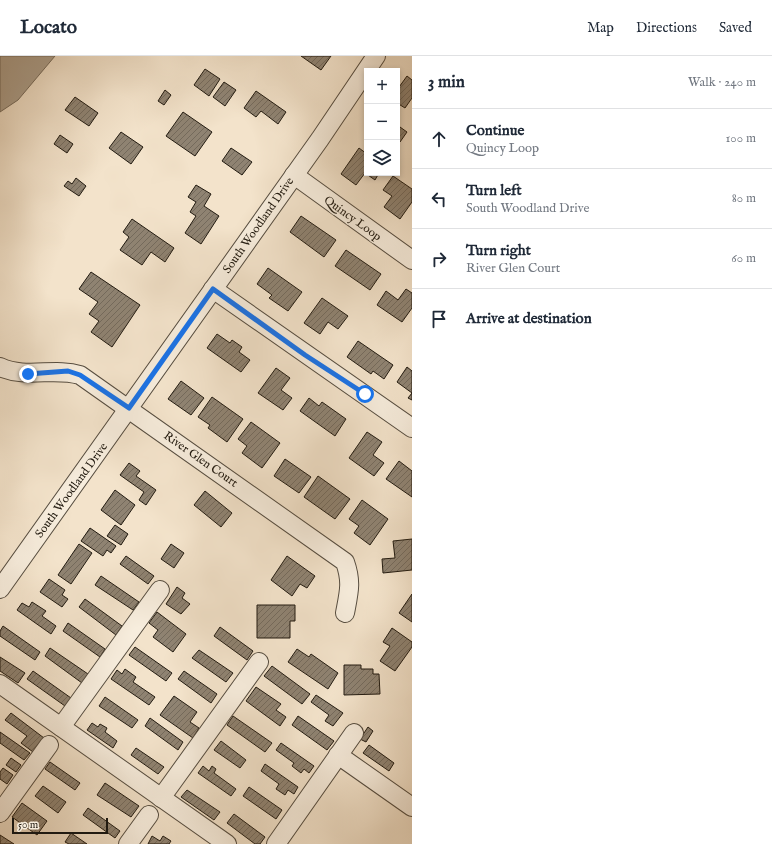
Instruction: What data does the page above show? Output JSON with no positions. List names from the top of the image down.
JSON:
{
  "streets": {
    "street": ["Quincy Loop", "South Woodland Drive", "River Glen Court"]
  },
  "crossings": [
    ["Quincy Loop", "South Woodland Drive"],
    ["South Woodland Drive", "River Glen Court"]
  ],
  "scale_bar": "50 m",
  "page": {
    "header": "Locato",
    "nav": ["Map", "Directions", "Saved"],
    "heading": ["3 min", "Walk · 240 m"],
    "map_buttons": ["+", "−"],
    "list": [
      ["Continue", "Quincy Loop", "100 m"],
      ["Turn left", "South Woodland Drive", "80 m"],
      ["Turn right", "River Glen Court", "60 m"],
      "Arrive at destination"
    ],
    "scale": "50 m"
  }
}
